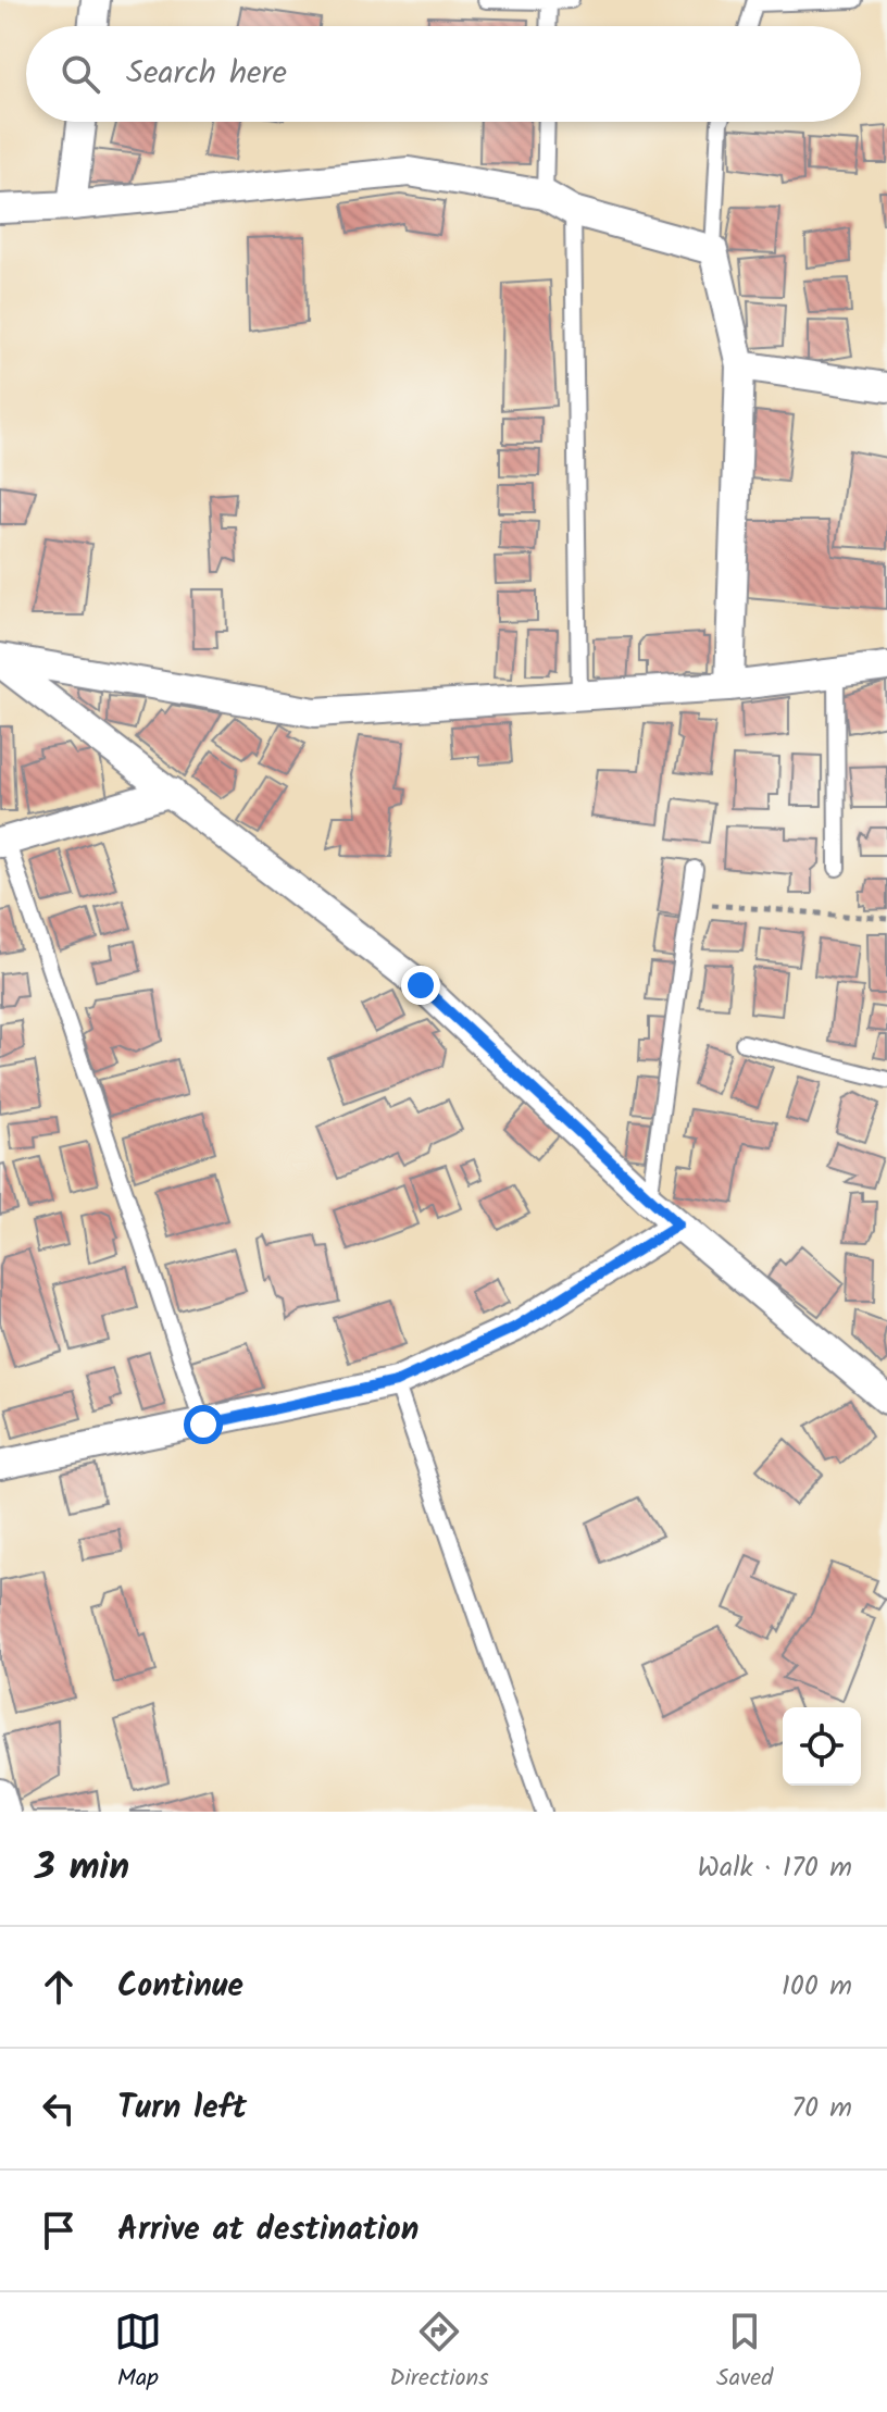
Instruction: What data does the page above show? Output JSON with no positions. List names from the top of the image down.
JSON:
{
  "page": {
    "search": "Search here",
    "heading": ["3 min", "Walk · 170 m"],
    "list": [
      ["Continue", "100 m"],
      ["Turn left", "70 m"],
      "Arrive at destination"
    ],
    "nav": ["Map", "Directions", "Saved"]
  }
}
